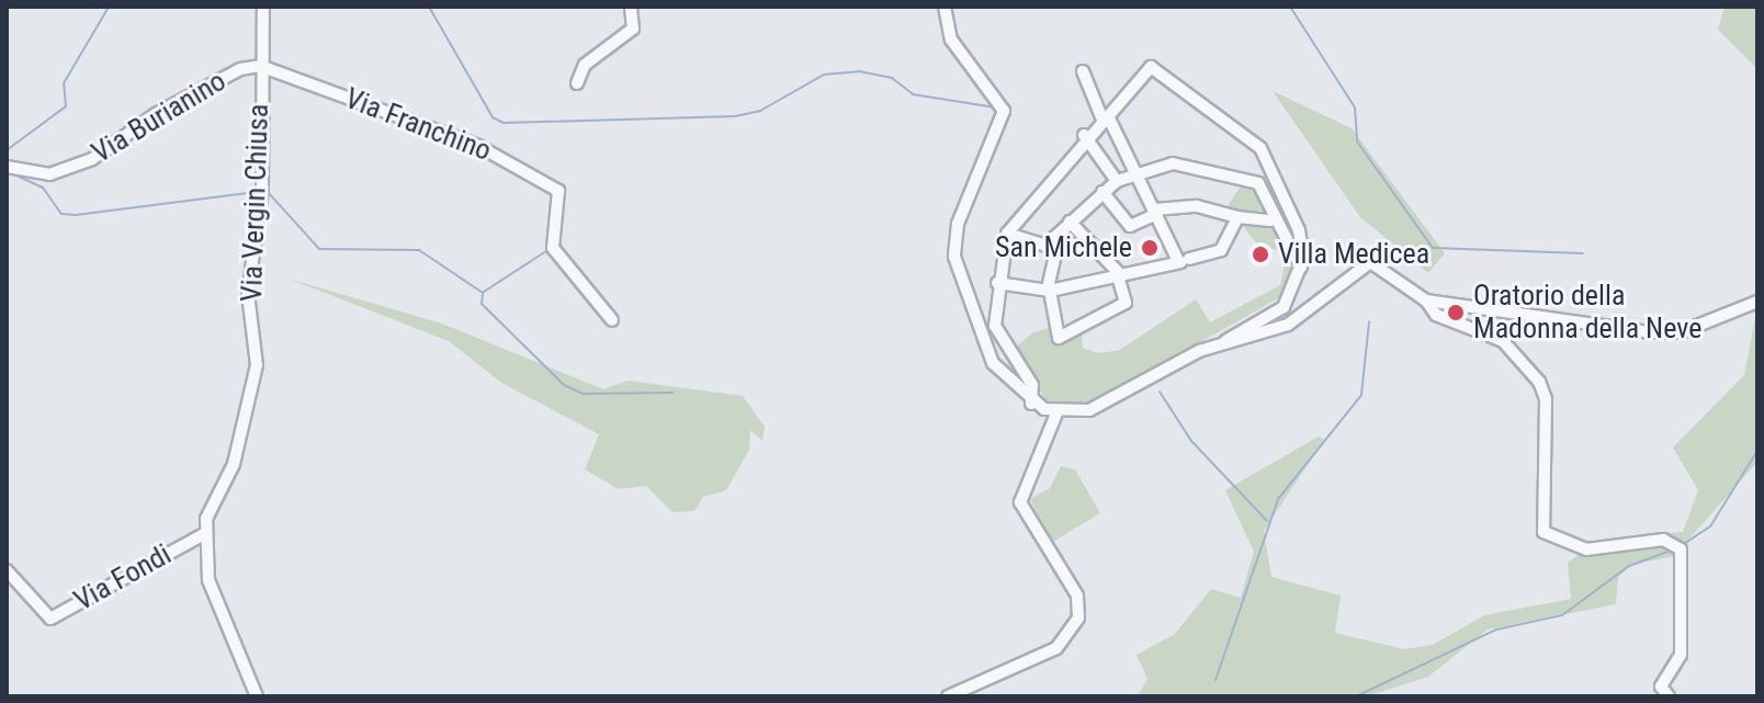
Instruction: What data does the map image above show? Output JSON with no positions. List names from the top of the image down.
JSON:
{
  "streets": {
    "street": [
      "Via Burianino",
      "Via Franchino",
      "Via Vergin Chiusa",
      "Via Fondi"
    ]
  },
  "crossings": [
    ["Via Burianino", "Via Franchino"],
    ["Via Burianino", "Via Vergin Chiusa"],
    ["Via Franchino", "Via Vergin Chiusa"],
    ["Via Vergin Chiusa", "Via Fondi"]
  ],
  "places": ["San Michele", "Villa Medicea", "Oratorio della Madonna della Neve"]
}
